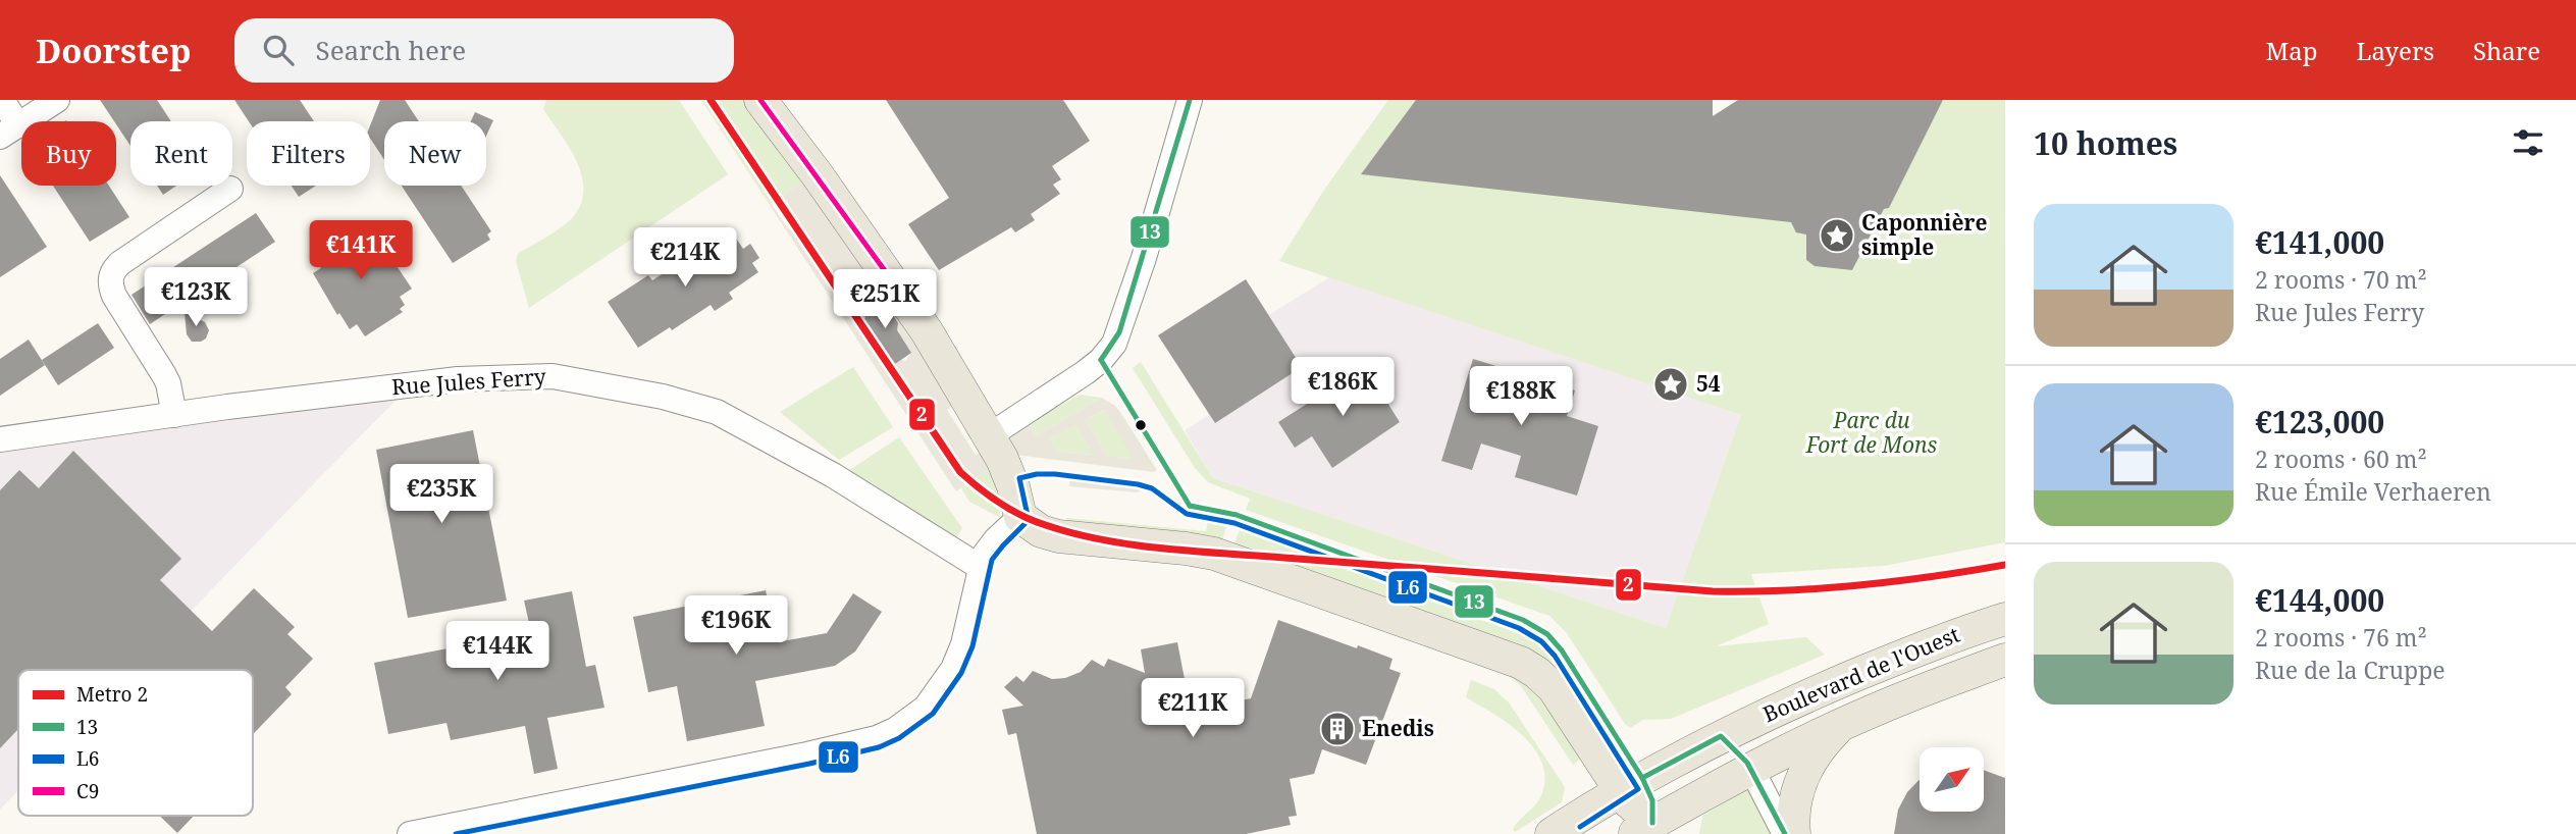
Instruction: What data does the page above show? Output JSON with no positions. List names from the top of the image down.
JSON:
{
  "streets": {
    "main road": ["Boulevard de l'Ouest"],
    "street": ["Rue Jules Ferry"]
  },
  "parks": ["Parc du Fort de Mons"],
  "places": {
    "place": ["Caponnière simple", "54"],
    "building": ["Enedis"]
  },
  "lines": [
    "metro line 2",
    "transit line 13",
    "transit line C9",
    "transit line L6"
  ],
  "legend": [
    "Metro 2",
    "13",
    "L6",
    "C9"
  ],
  "north": "top right",
  "page": {
    "header": "Doorstep",
    "search": "Search here",
    "nav": ["Map", "Layers", "Share"],
    "heading": "10 homes",
    "chip": [
      "Buy",
      "Rent",
      "Filters",
      "New"
    ],
    "list": [
      {
        "name": "€141,000",
        "note": "2 rooms · 70 m² · Rue Jules Ferry"
      },
      {
        "name": "€123,000",
        "note": "2 rooms · 60 m² · Rue Émile Verhaeren"
      },
      {
        "name": "€144,000",
        "note": "2 rooms · 76 m² · Rue de la Cruppe"
      }
    ],
    "price": [
      "€141K",
      "€214K",
      "€123K",
      "€251K",
      "€186K",
      "€188K",
      "€235K",
      "€196K",
      "€144K",
      "€211K"
    ]
  }
}
